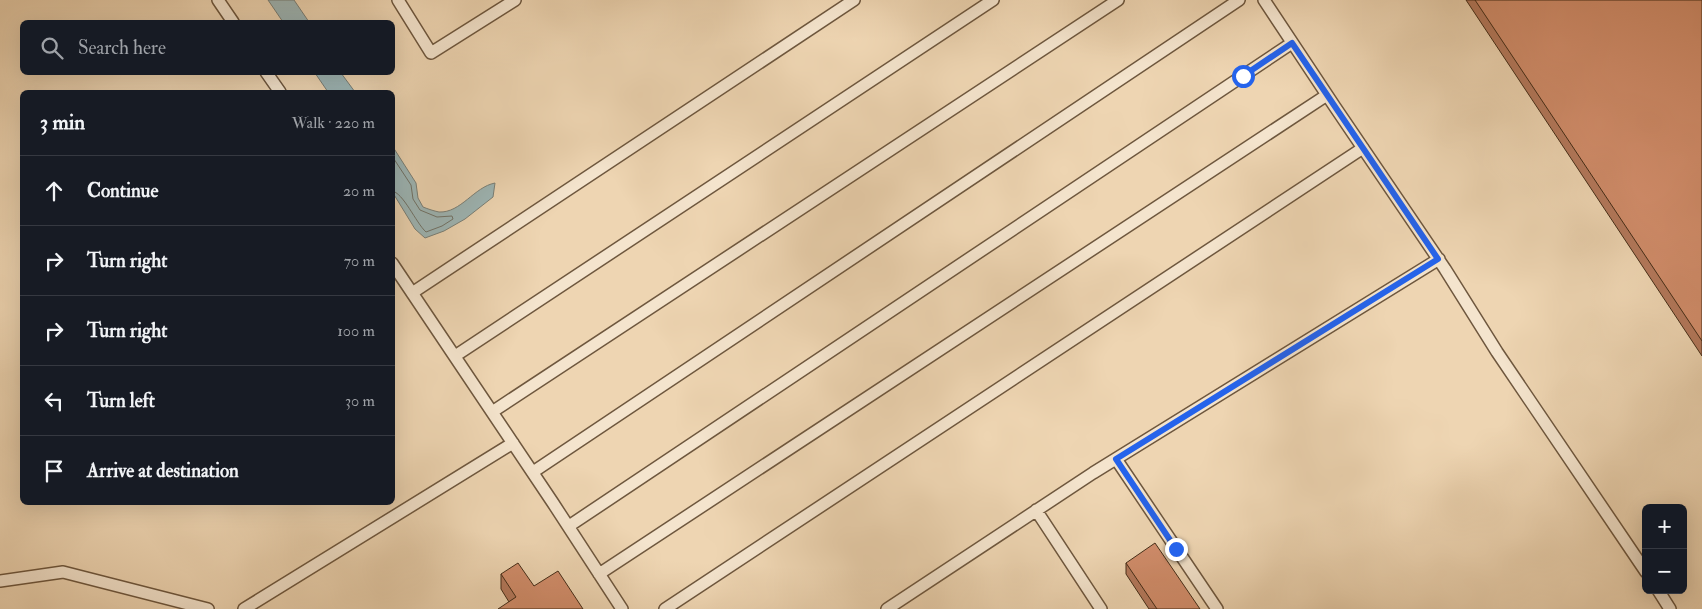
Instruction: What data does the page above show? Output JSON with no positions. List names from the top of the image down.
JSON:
{
  "page": {
    "search": "Search here",
    "heading": ["3 min", "Walk · 220 m"],
    "list": [
      ["Continue", "20 m"],
      ["Turn right", "70 m"],
      ["Turn right", "100 m"],
      ["Turn left", "30 m"],
      "Arrive at destination"
    ],
    "map_buttons": ["+", "−"]
  }
}
